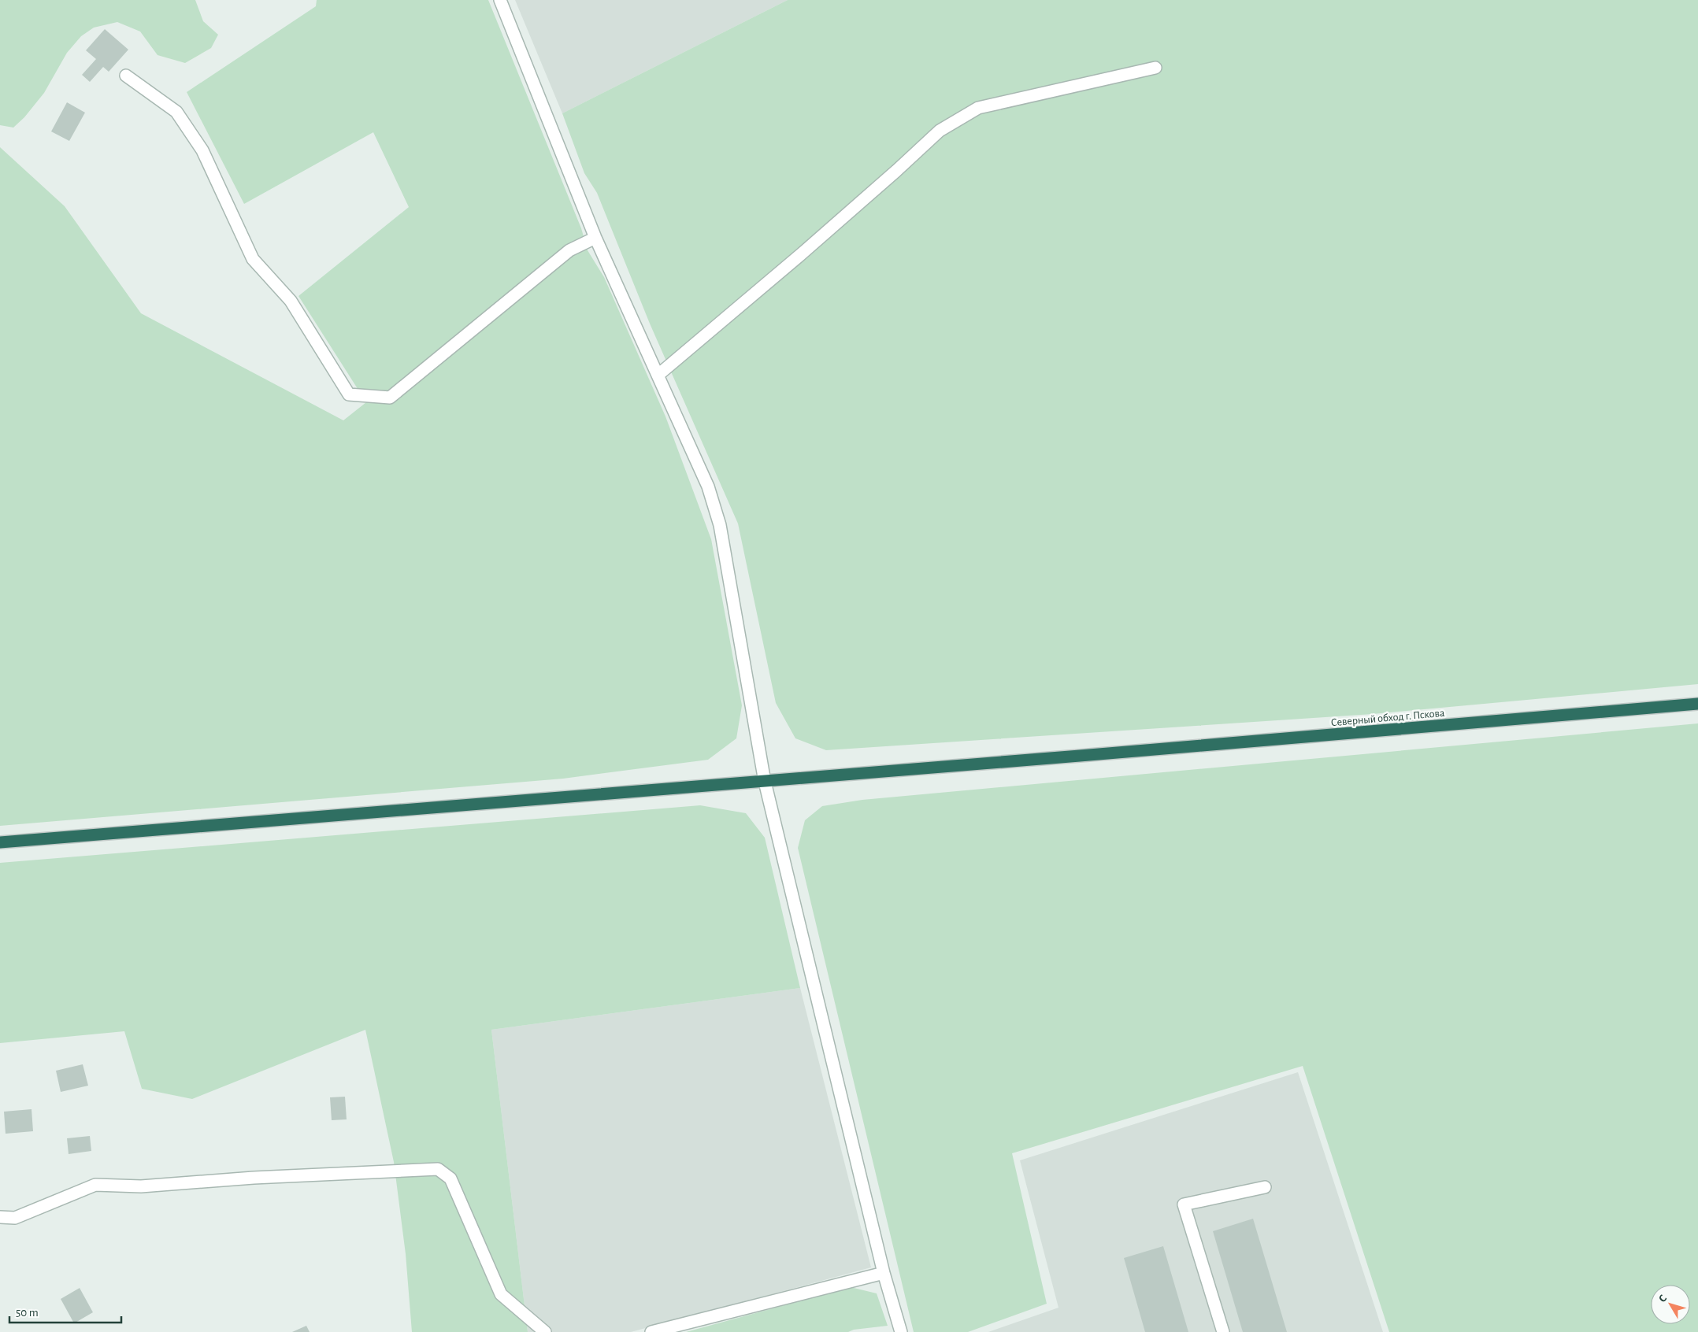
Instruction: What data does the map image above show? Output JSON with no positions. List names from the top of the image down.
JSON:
{
  "streets": {
    "highway": ["Северный обход г. Пскова"]
  },
  "scale_bar": "50 m",
  "north": "top left"
}
